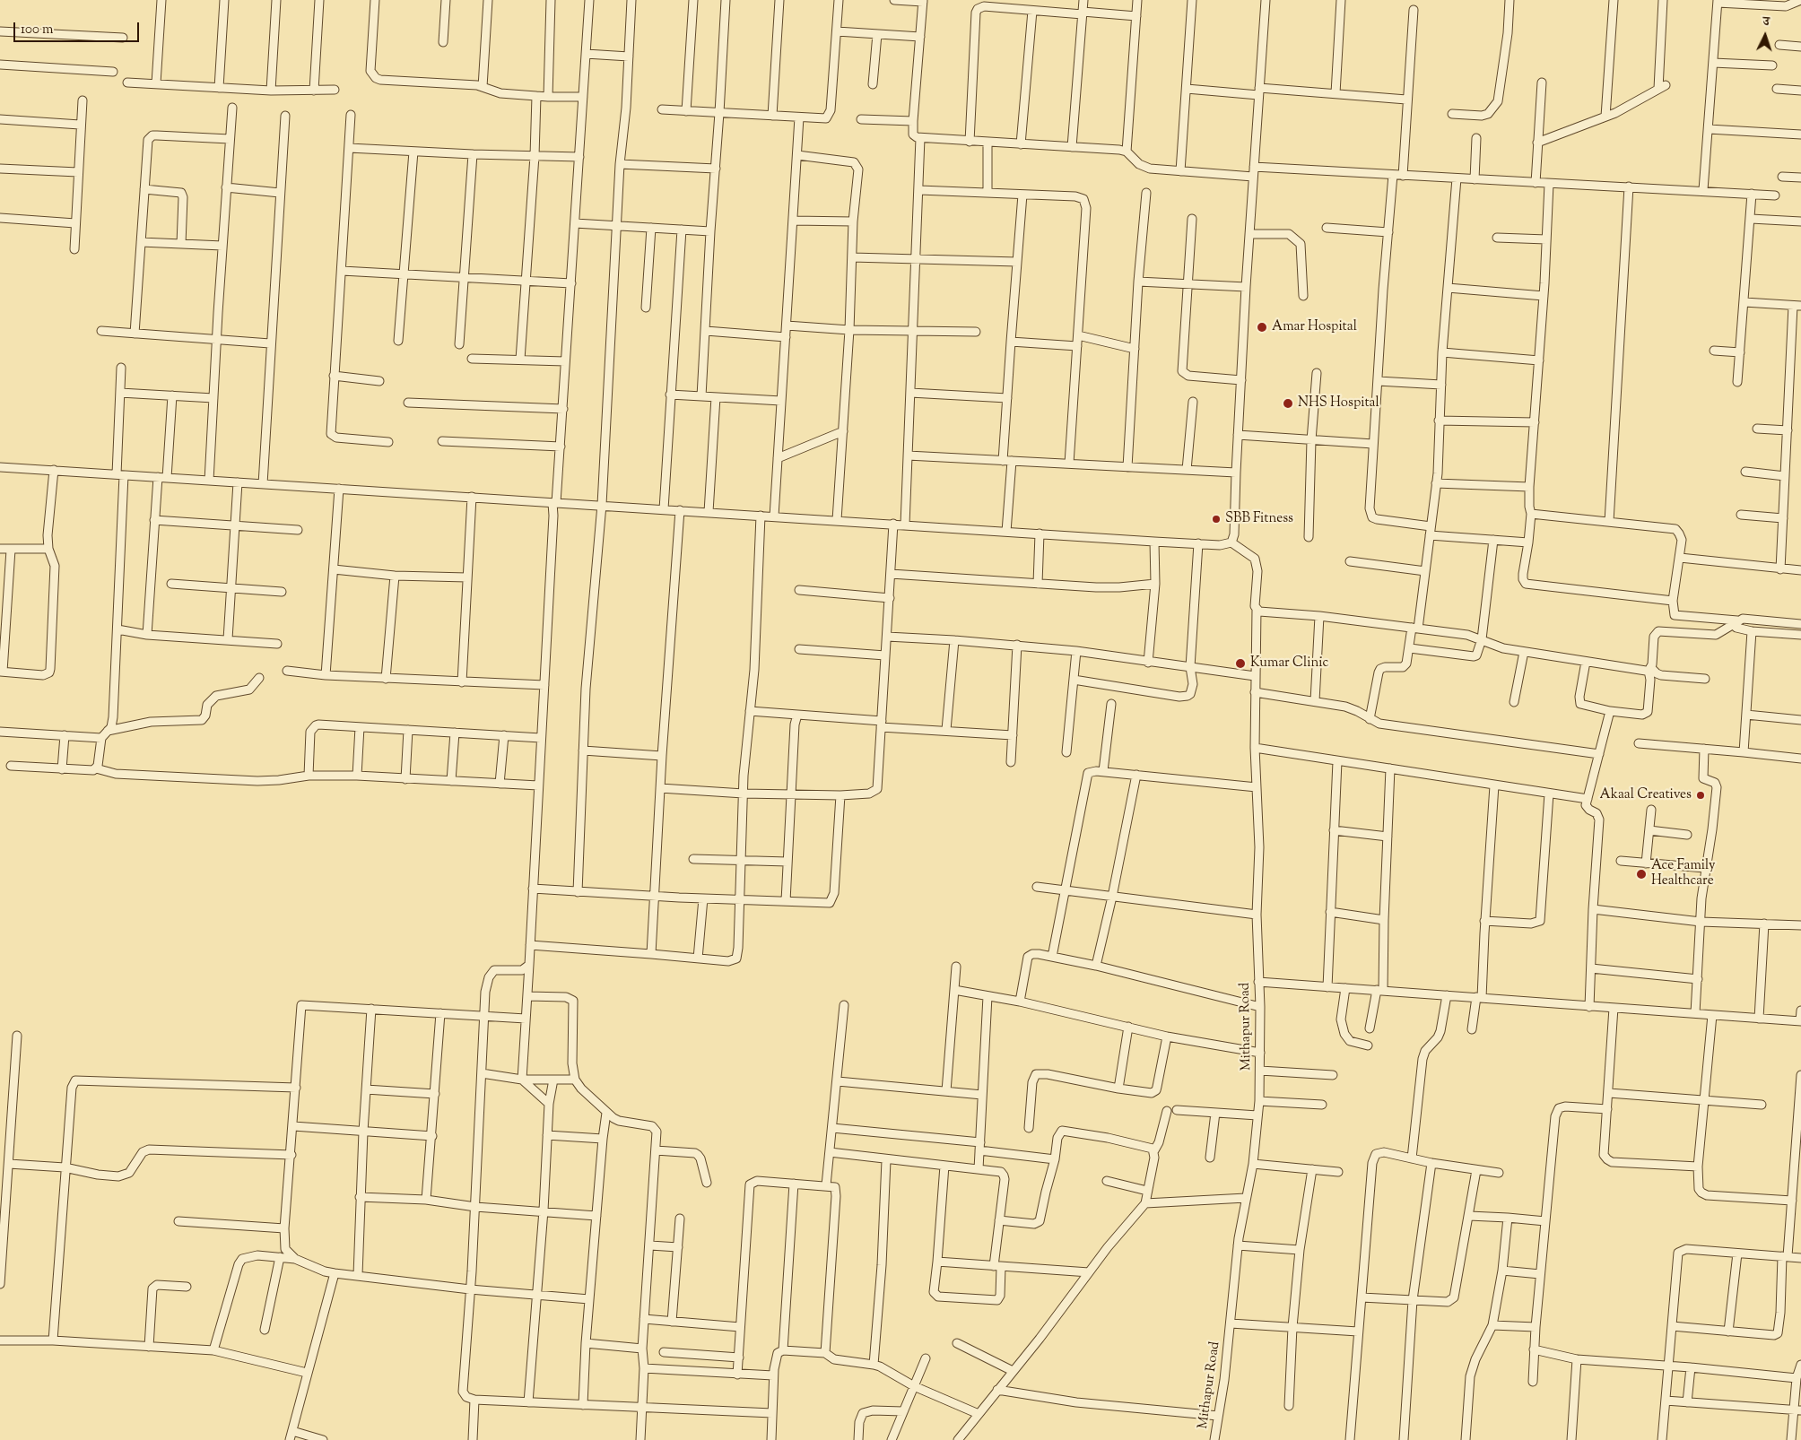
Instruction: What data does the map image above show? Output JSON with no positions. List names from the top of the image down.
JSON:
{
  "streets": {
    "street": ["Mithapur Road"]
  },
  "places": [
    "Amar Hospital",
    "NHS Hospital",
    "SBB Fitness",
    "Kumar Clinic",
    "Akaal Creatives",
    "Ace Family Healthcare"
  ],
  "scale_bar": "100 m",
  "north": "top"
}
